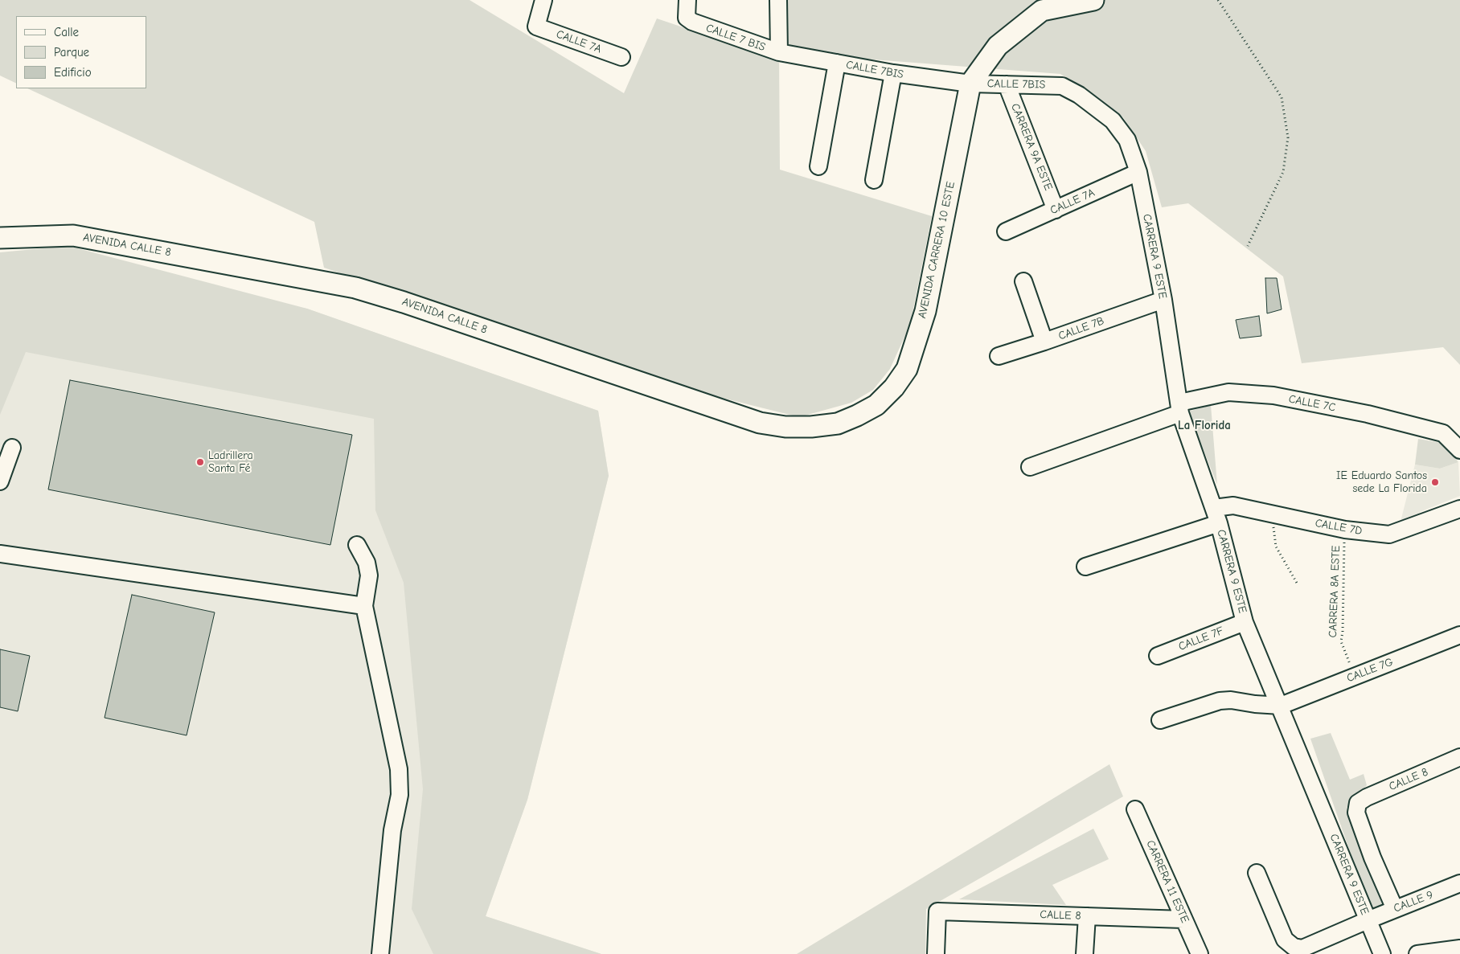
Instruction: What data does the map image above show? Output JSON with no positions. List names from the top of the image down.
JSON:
{
  "streets": {
    "main road": ["AVENIDA CALLE 8", "AVENIDA CARRERA 10 ESTE"],
    "street": [
      "CALLE 7 BIS",
      "CALLE 7A",
      "CALLE 7BIS",
      "CARRERA 9A ESTE",
      "CARRERA 9 ESTE",
      "CALLE 7B",
      "CALLE 7C",
      "CALLE 7D",
      "CALLE 7F",
      "CALLE 7G",
      "CALLE 8",
      "CARRERA 11 ESTE",
      "CALLE 9"
    ],
    "path": ["CARRERA 8A ESTE"]
  },
  "crossings": [
    ["CALLE 7 BIS", "CALLE 7BIS"],
    ["CALLE 7A", "CARRERA 9A ESTE"],
    ["CALLE 7A", "CARRERA 9 ESTE"],
    ["CALLE 7BIS", "CARRERA 9A ESTE"],
    ["CALLE 7BIS", "AVENIDA CARRERA 10 ESTE"],
    ["CALLE 7BIS", "CARRERA 9 ESTE"],
    ["AVENIDA CALLE 8", "AVENIDA CARRERA 10 ESTE"],
    ["CARRERA 9 ESTE", "CALLE 7B"],
    ["CARRERA 9 ESTE", "CALLE 7C"],
    ["CARRERA 9 ESTE", "CALLE 7D"],
    ["CARRERA 9 ESTE", "CALLE 7F"],
    ["CARRERA 9 ESTE", "CALLE 7G"],
    ["CARRERA 9 ESTE", "CALLE 9"],
    ["CALLE 7D", "CARRERA 8A ESTE"],
    ["CARRERA 8A ESTE", "CALLE 7G"],
    ["CALLE 8", "CARRERA 11 ESTE"],
    ["CALLE 8", "CALLE 9"]
  ],
  "districts": ["La Florida"],
  "places": ["Ladrillera Santa Fé", "IE Eduardo Santos sede La Florida"],
  "legend": ["Calle", "Parque", "Edificio"]
}
